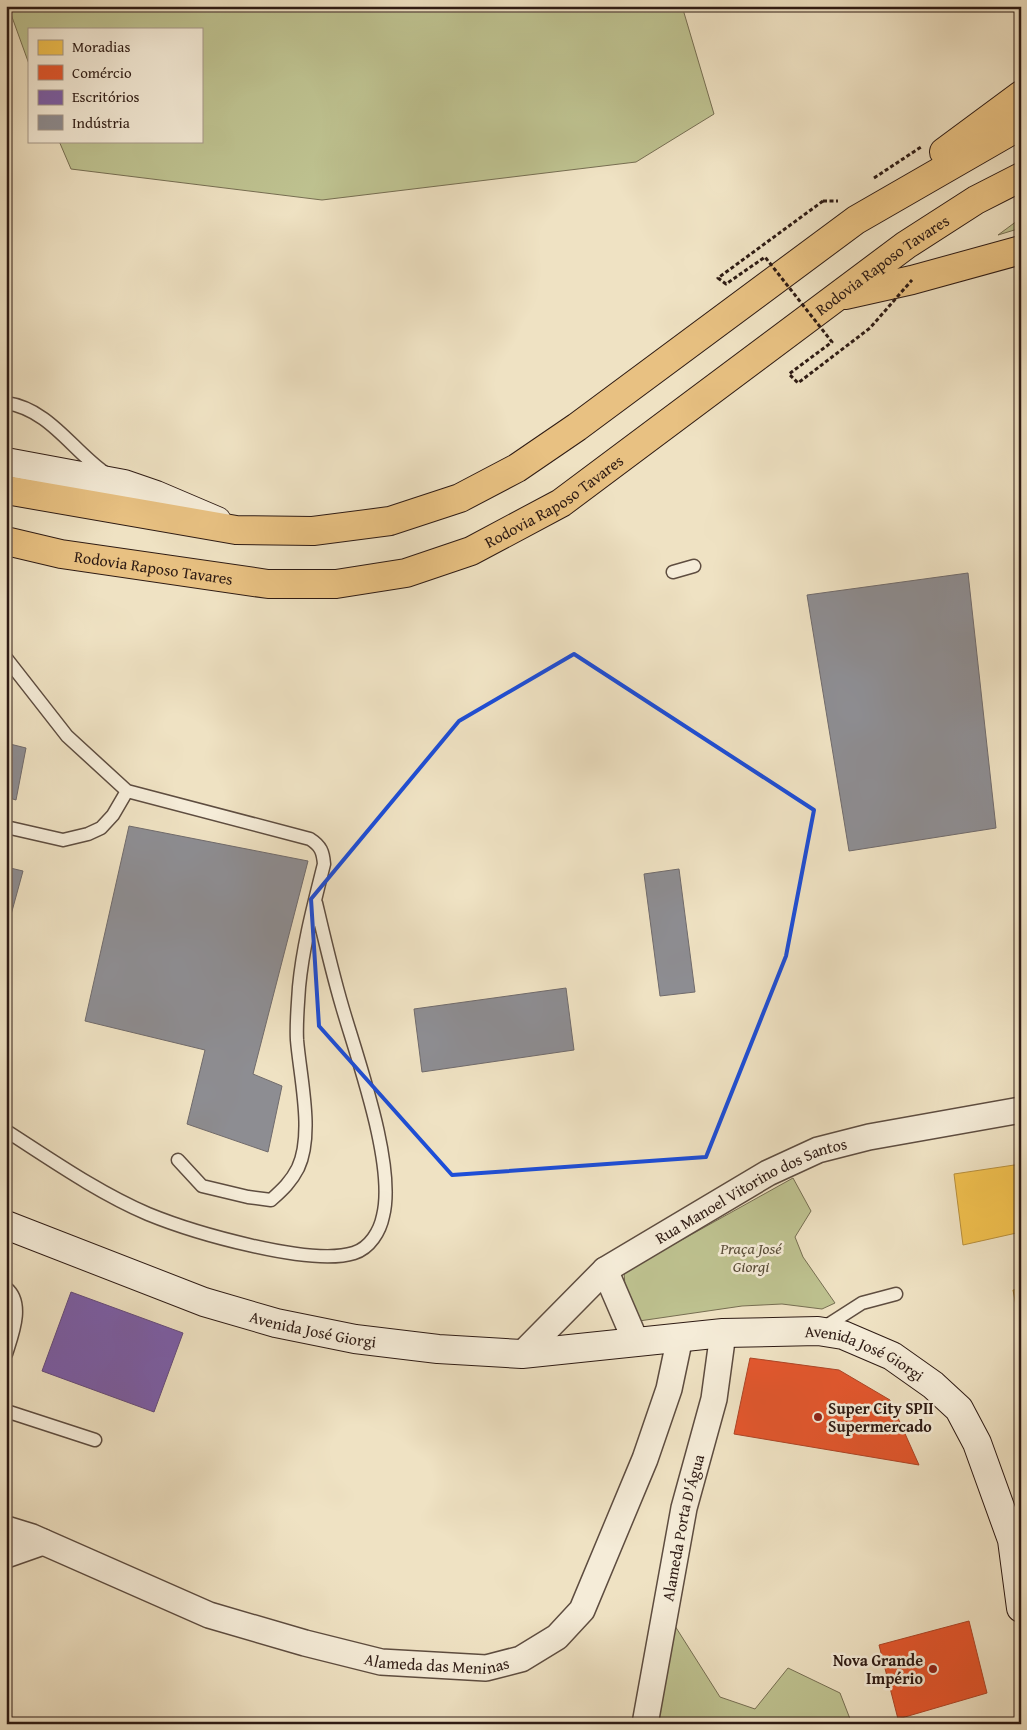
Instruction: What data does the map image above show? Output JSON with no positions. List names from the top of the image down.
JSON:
{
  "streets": {
    "highway": ["Rodovia Raposo Tavares"],
    "street": [
      "Rua Manoel Vitorino dos Santos",
      "Avenida José Giorgi",
      "Alameda Porta D'Água",
      "Alameda das Meninas"
    ]
  },
  "crossings": [
    ["Rua Manoel Vitorino dos Santos", "Avenida José Giorgi"],
    ["Avenida José Giorgi", "Alameda Porta D'Água"],
    ["Avenida José Giorgi", "Alameda das Meninas"]
  ],
  "parks": ["Praça José Giorgi"],
  "places": ["Super City SPII Supermercado", "Nova Grande Império"],
  "legend": [
    "Moradias",
    "Comércio",
    "Escritórios",
    "Indústria"
  ]
}
